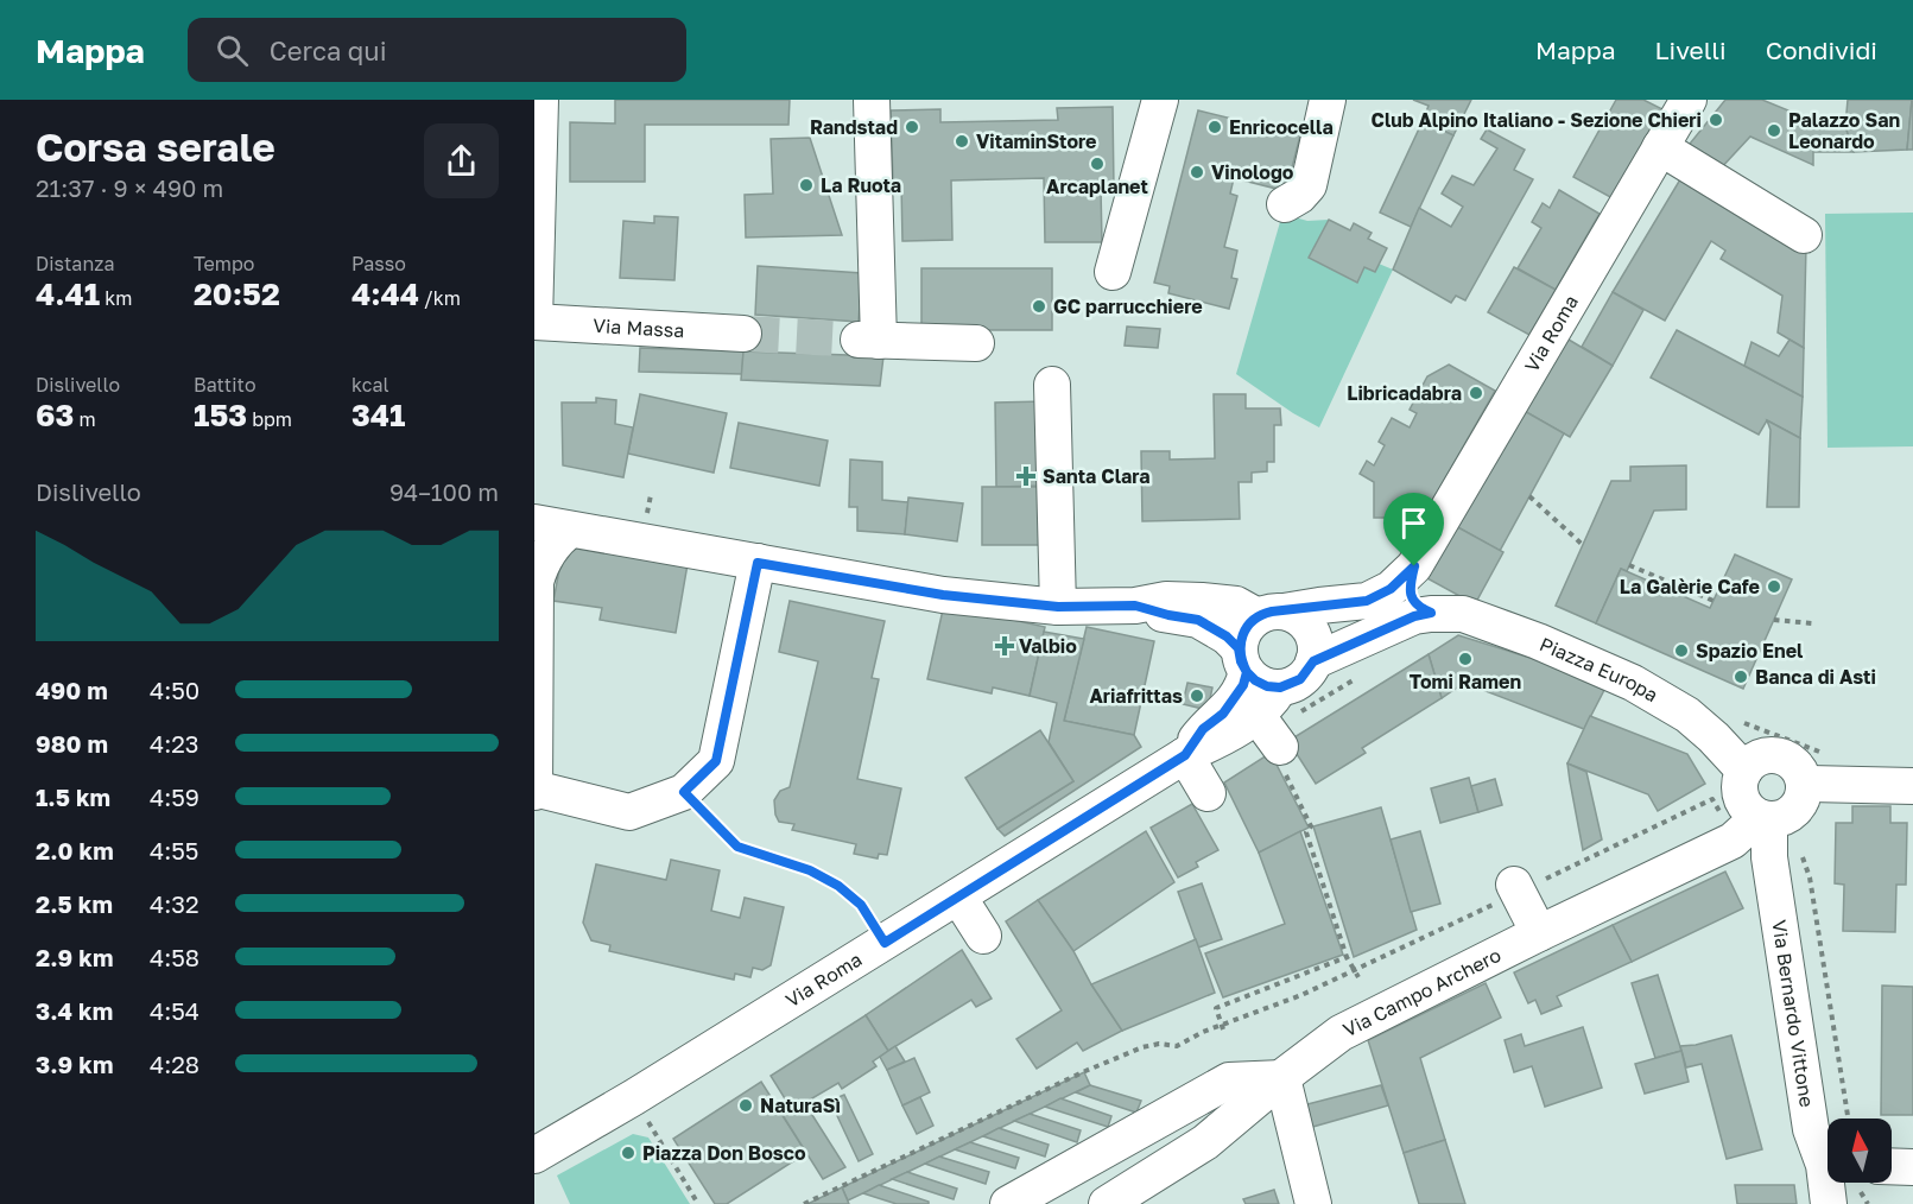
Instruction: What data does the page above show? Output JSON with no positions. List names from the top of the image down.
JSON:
{
  "streets": {
    "street": [
      "Via Massa",
      "Via Roma",
      "Piazza Europa",
      "Via Campo Archero",
      "Via Bernardo Vittone"
    ]
  },
  "crossings": [
    ["Via Roma", "Piazza Europa"],
    ["Piazza Europa", "Via Campo Archero"],
    ["Piazza Europa", "Via Bernardo Vittone"],
    ["Via Campo Archero", "Via Bernardo Vittone"]
  ],
  "places": {
    "other": [
      "Club Alpino Italiano - Sezione Chieri",
      "Randstad",
      "Enricocella",
      "Palazzo San Leonardo",
      "VitaminStore",
      "Arcaplanet",
      "Vinologo",
      "La Ruota",
      "GC parrucchiere",
      "Libricadabra",
      "La Galèrie Cafe",
      "Spazio Enel",
      "Tomi Ramen",
      "Banca di Asti",
      "Ariafrittas",
      "NaturaSì",
      "Piazza Don Bosco"
    ],
    "health": ["Santa Clara", "Valbio"]
  },
  "north": "top",
  "page": {
    "header": "Mappa",
    "search": "Cerca qui",
    "nav": ["Mappa", "Livelli", "Condividi"],
    "heading": ["Corsa serale", "21:37 · 9 × 490 m"],
    "stats": [
      ["Distanza", "4.41 km"],
      ["Tempo", "20:52"],
      ["Passo", "4:44 /km"],
      ["Dislivello", "63 m"],
      ["Battito", "153 bpm"],
      ["kcal", "341"]
    ],
    "chart": ["Dislivello", "94–100 m"],
    "list": [
      {
        "name": "490 m",
        "note": "4:50"
      },
      {
        "name": "980 m",
        "note": "4:23"
      },
      {
        "name": "1.5 km",
        "note": "4:59"
      },
      {
        "name": "2.0 km",
        "note": "4:55"
      },
      {
        "name": "2.5 km",
        "note": "4:32"
      },
      {
        "name": "2.9 km",
        "note": "4:58"
      },
      {
        "name": "3.4 km",
        "note": "4:54"
      },
      {
        "name": "3.9 km",
        "note": "4:28"
      }
    ]
  }
}
